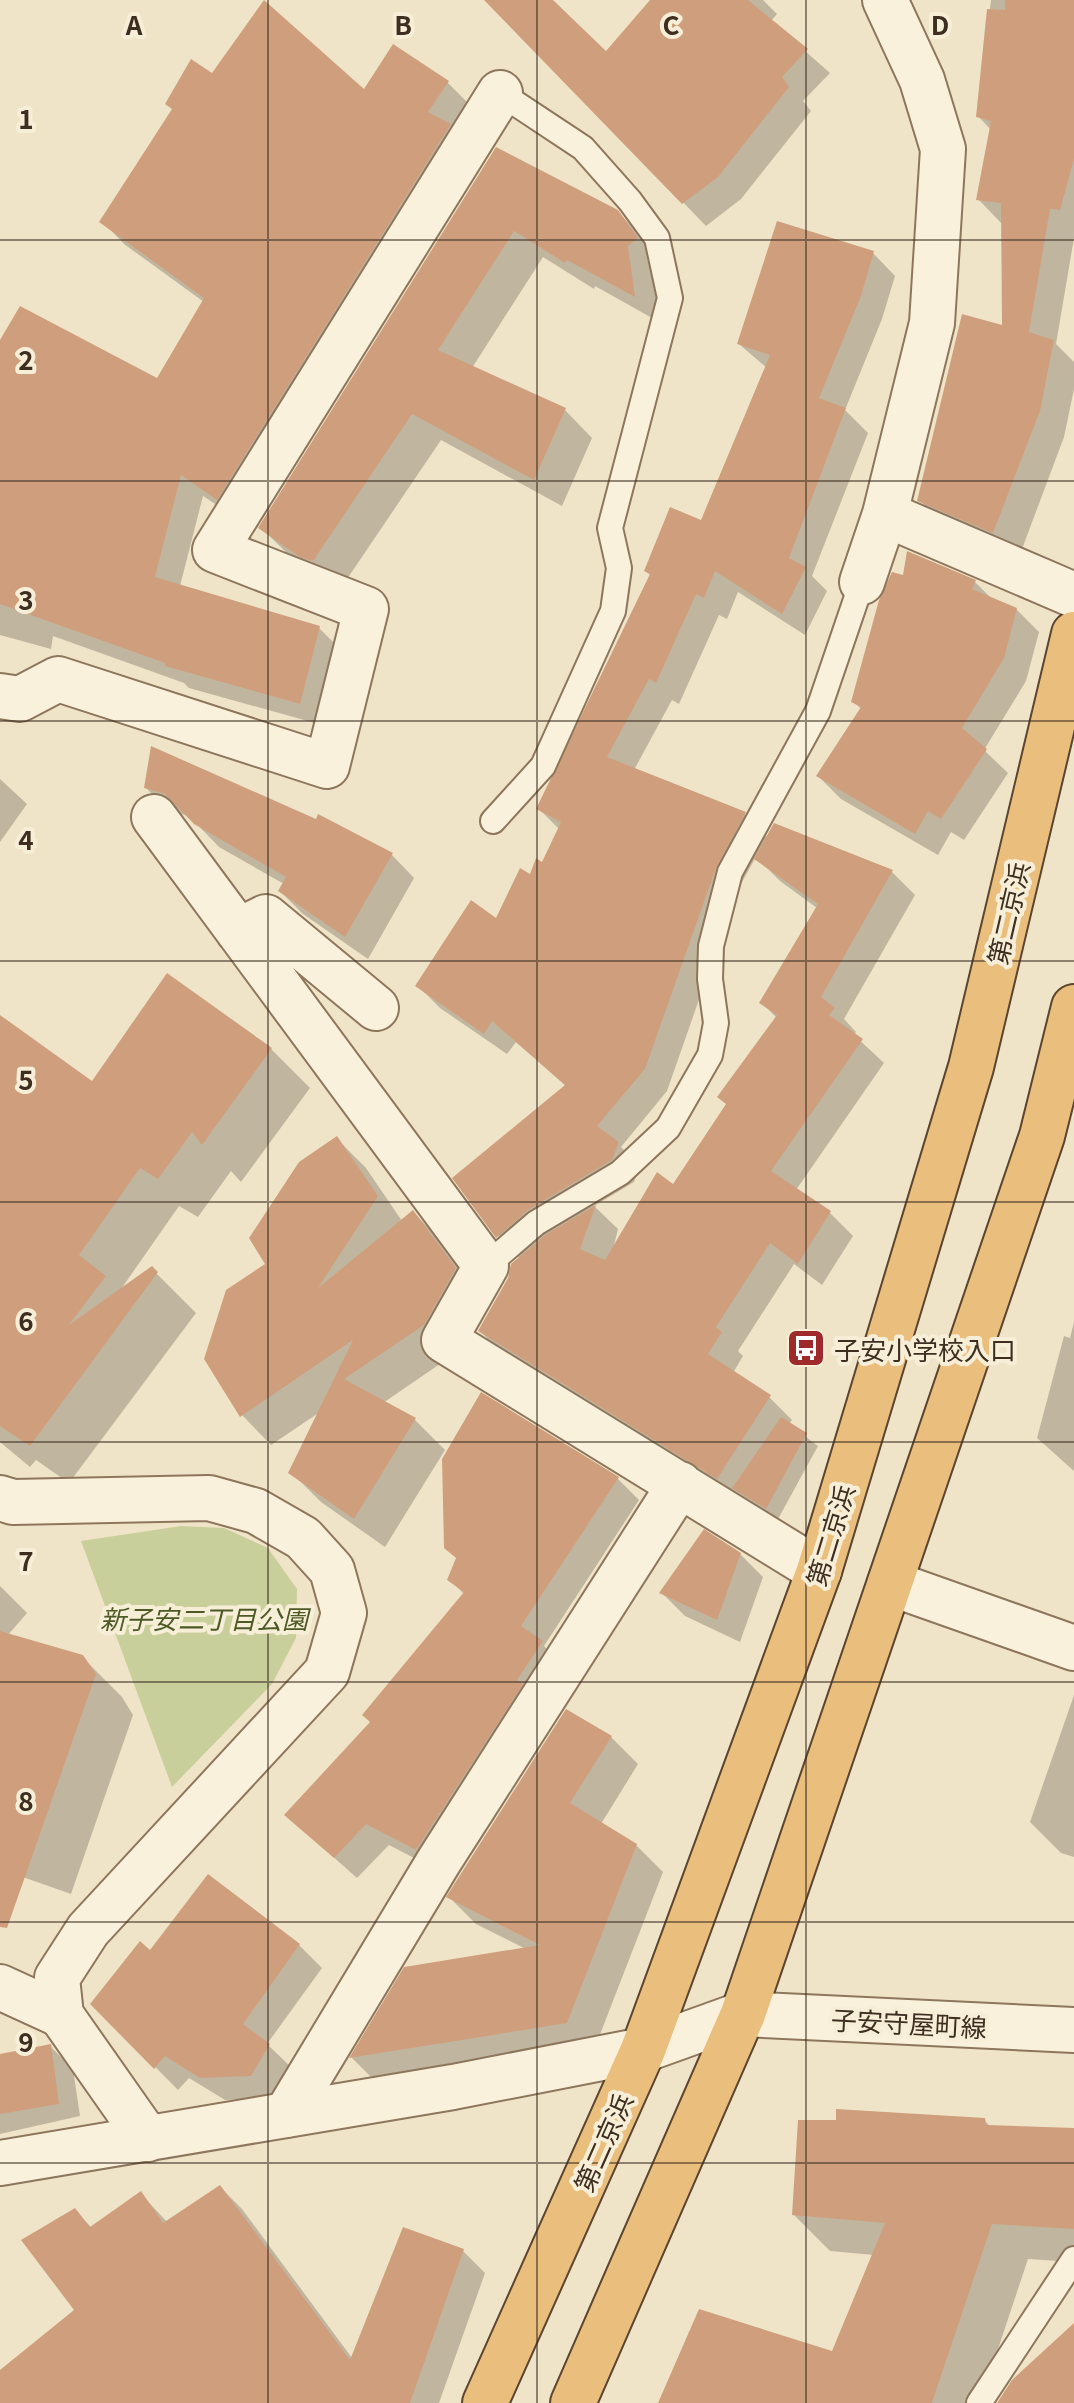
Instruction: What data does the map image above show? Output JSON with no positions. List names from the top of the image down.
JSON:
{
  "streets": {
    "highway": ["第二京浜"],
    "street": ["子安守屋町線"]
  },
  "parks": ["新子安二丁目公園"],
  "places": {
    "bus stop": ["子安小学校入口"]
  },
  "grid": {
    "columns": [
      "A",
      "B",
      "C",
      "D"
    ],
    "rows": [
      "1",
      "2",
      "3",
      "4",
      "5",
      "6",
      "7",
      "8",
      "9"
    ]
  }
}
